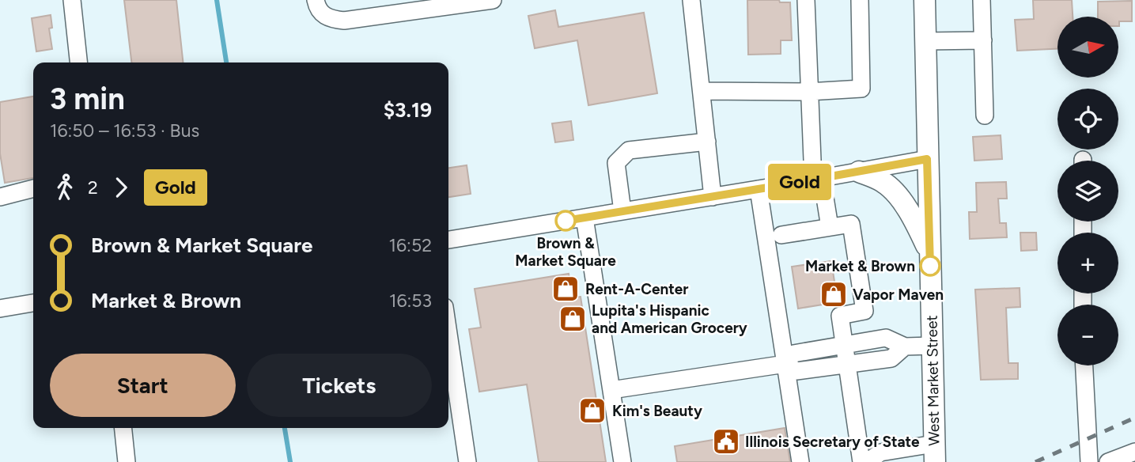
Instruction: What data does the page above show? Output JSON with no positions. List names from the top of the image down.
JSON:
{
  "streets": {
    "main road": ["West Market Street"]
  },
  "places": {
    "other": ["Brown & Market Square", "Market & Brown"],
    "shop": [
      "Rent-A-Center",
      "Vapor Maven",
      "Lupita's Hispanic and American Grocery",
      "Kim's Beauty"
    ],
    "public building": ["Illinois Secretary of State"]
  },
  "lines": ["bus line Gold"],
  "north": "right",
  "page": {
    "on_map": "Gold",
    "map_buttons": ["+", "−"],
    "heading": ["3 min", "16:50 – 16:53 · Bus", "$3.19"],
    "legs": ["2", "Gold"],
    "list": [
      {
        "name": "Brown & Market Square",
        "value": "16:52"
      },
      {
        "name": "Market & Brown",
        "value": "16:53"
      }
    ],
    "buttons": ["Start", "Tickets"]
  }
}
